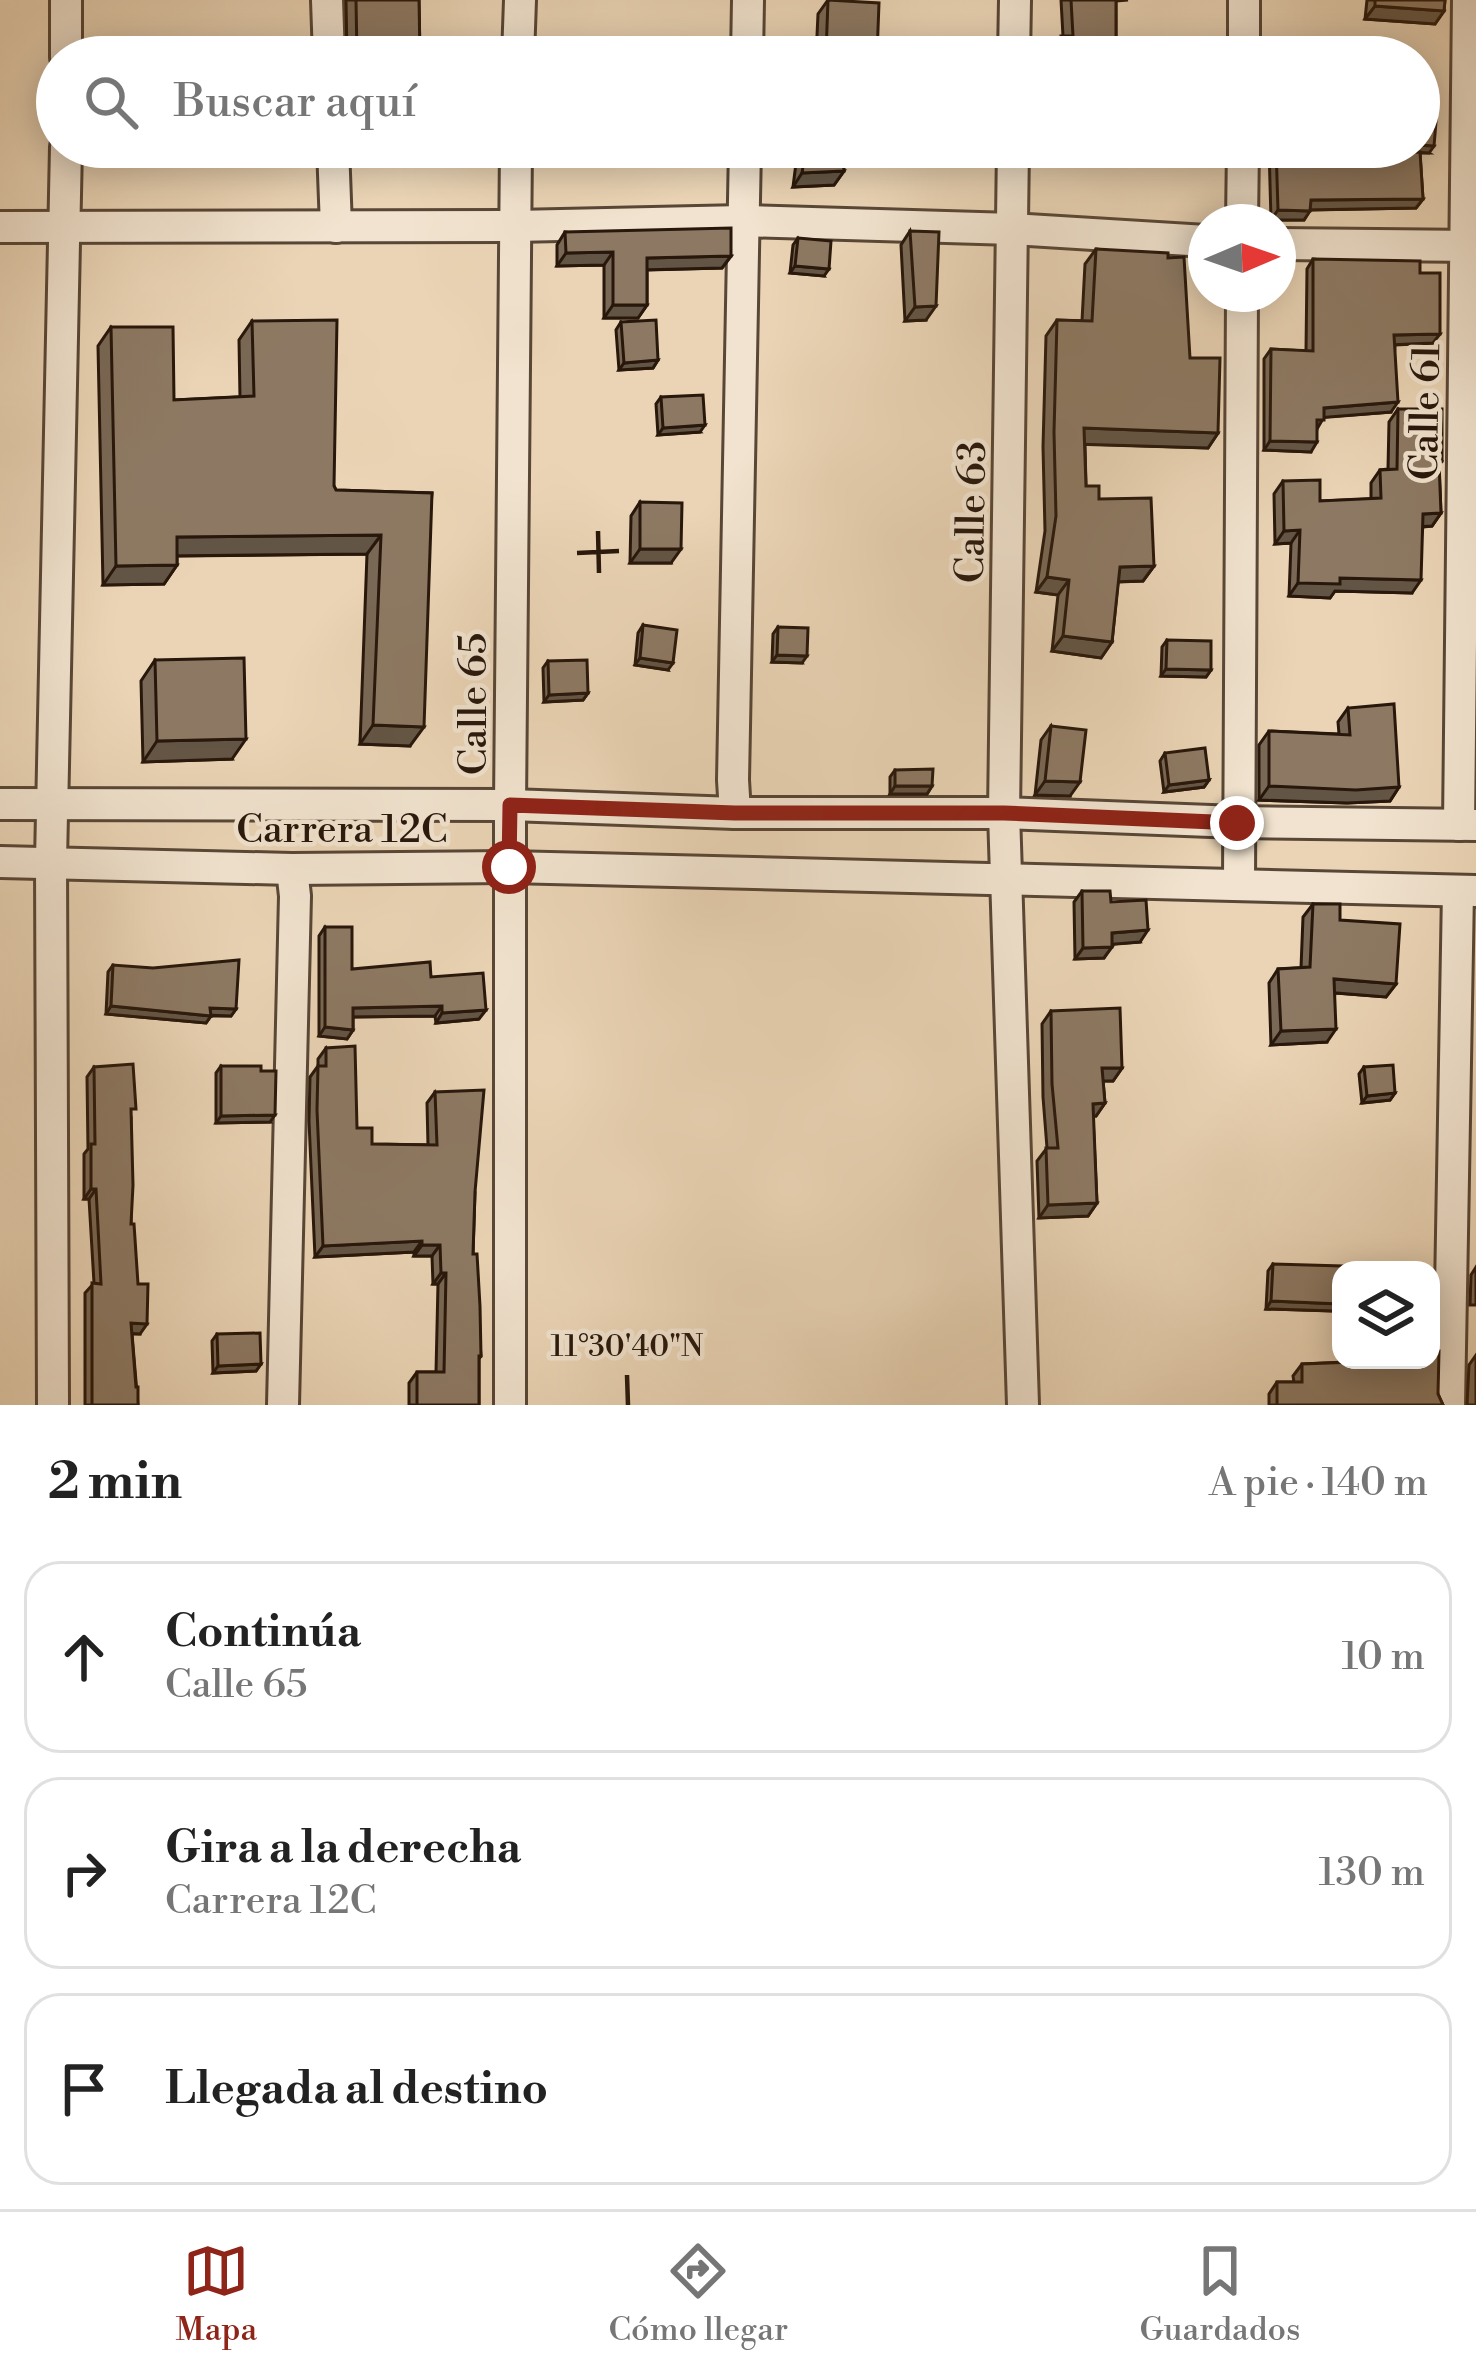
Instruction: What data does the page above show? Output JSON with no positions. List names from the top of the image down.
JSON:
{
  "streets": {
    "street": [
      "Calle 61",
      "Calle 63",
      "Calle 65",
      "Carrera 12C"
    ]
  },
  "crossings": [
    ["Calle 61", "Carrera 12C"],
    ["Calle 63", "Carrera 12C"],
    ["Calle 65", "Carrera 12C"]
  ],
  "north": "right",
  "page": {
    "search": "Buscar aquí",
    "heading": ["2 min", "A pie · 140 m"],
    "list": [
      ["Continúa", "Calle 65", "10 m"],
      ["Gira a la derecha", "Carrera 12C", "130 m"],
      "Llegada al destino"
    ],
    "nav": ["Mapa", "Cómo llegar", "Guardados"]
  },
  "coordinates": ["11°30'40\"N"]
}
